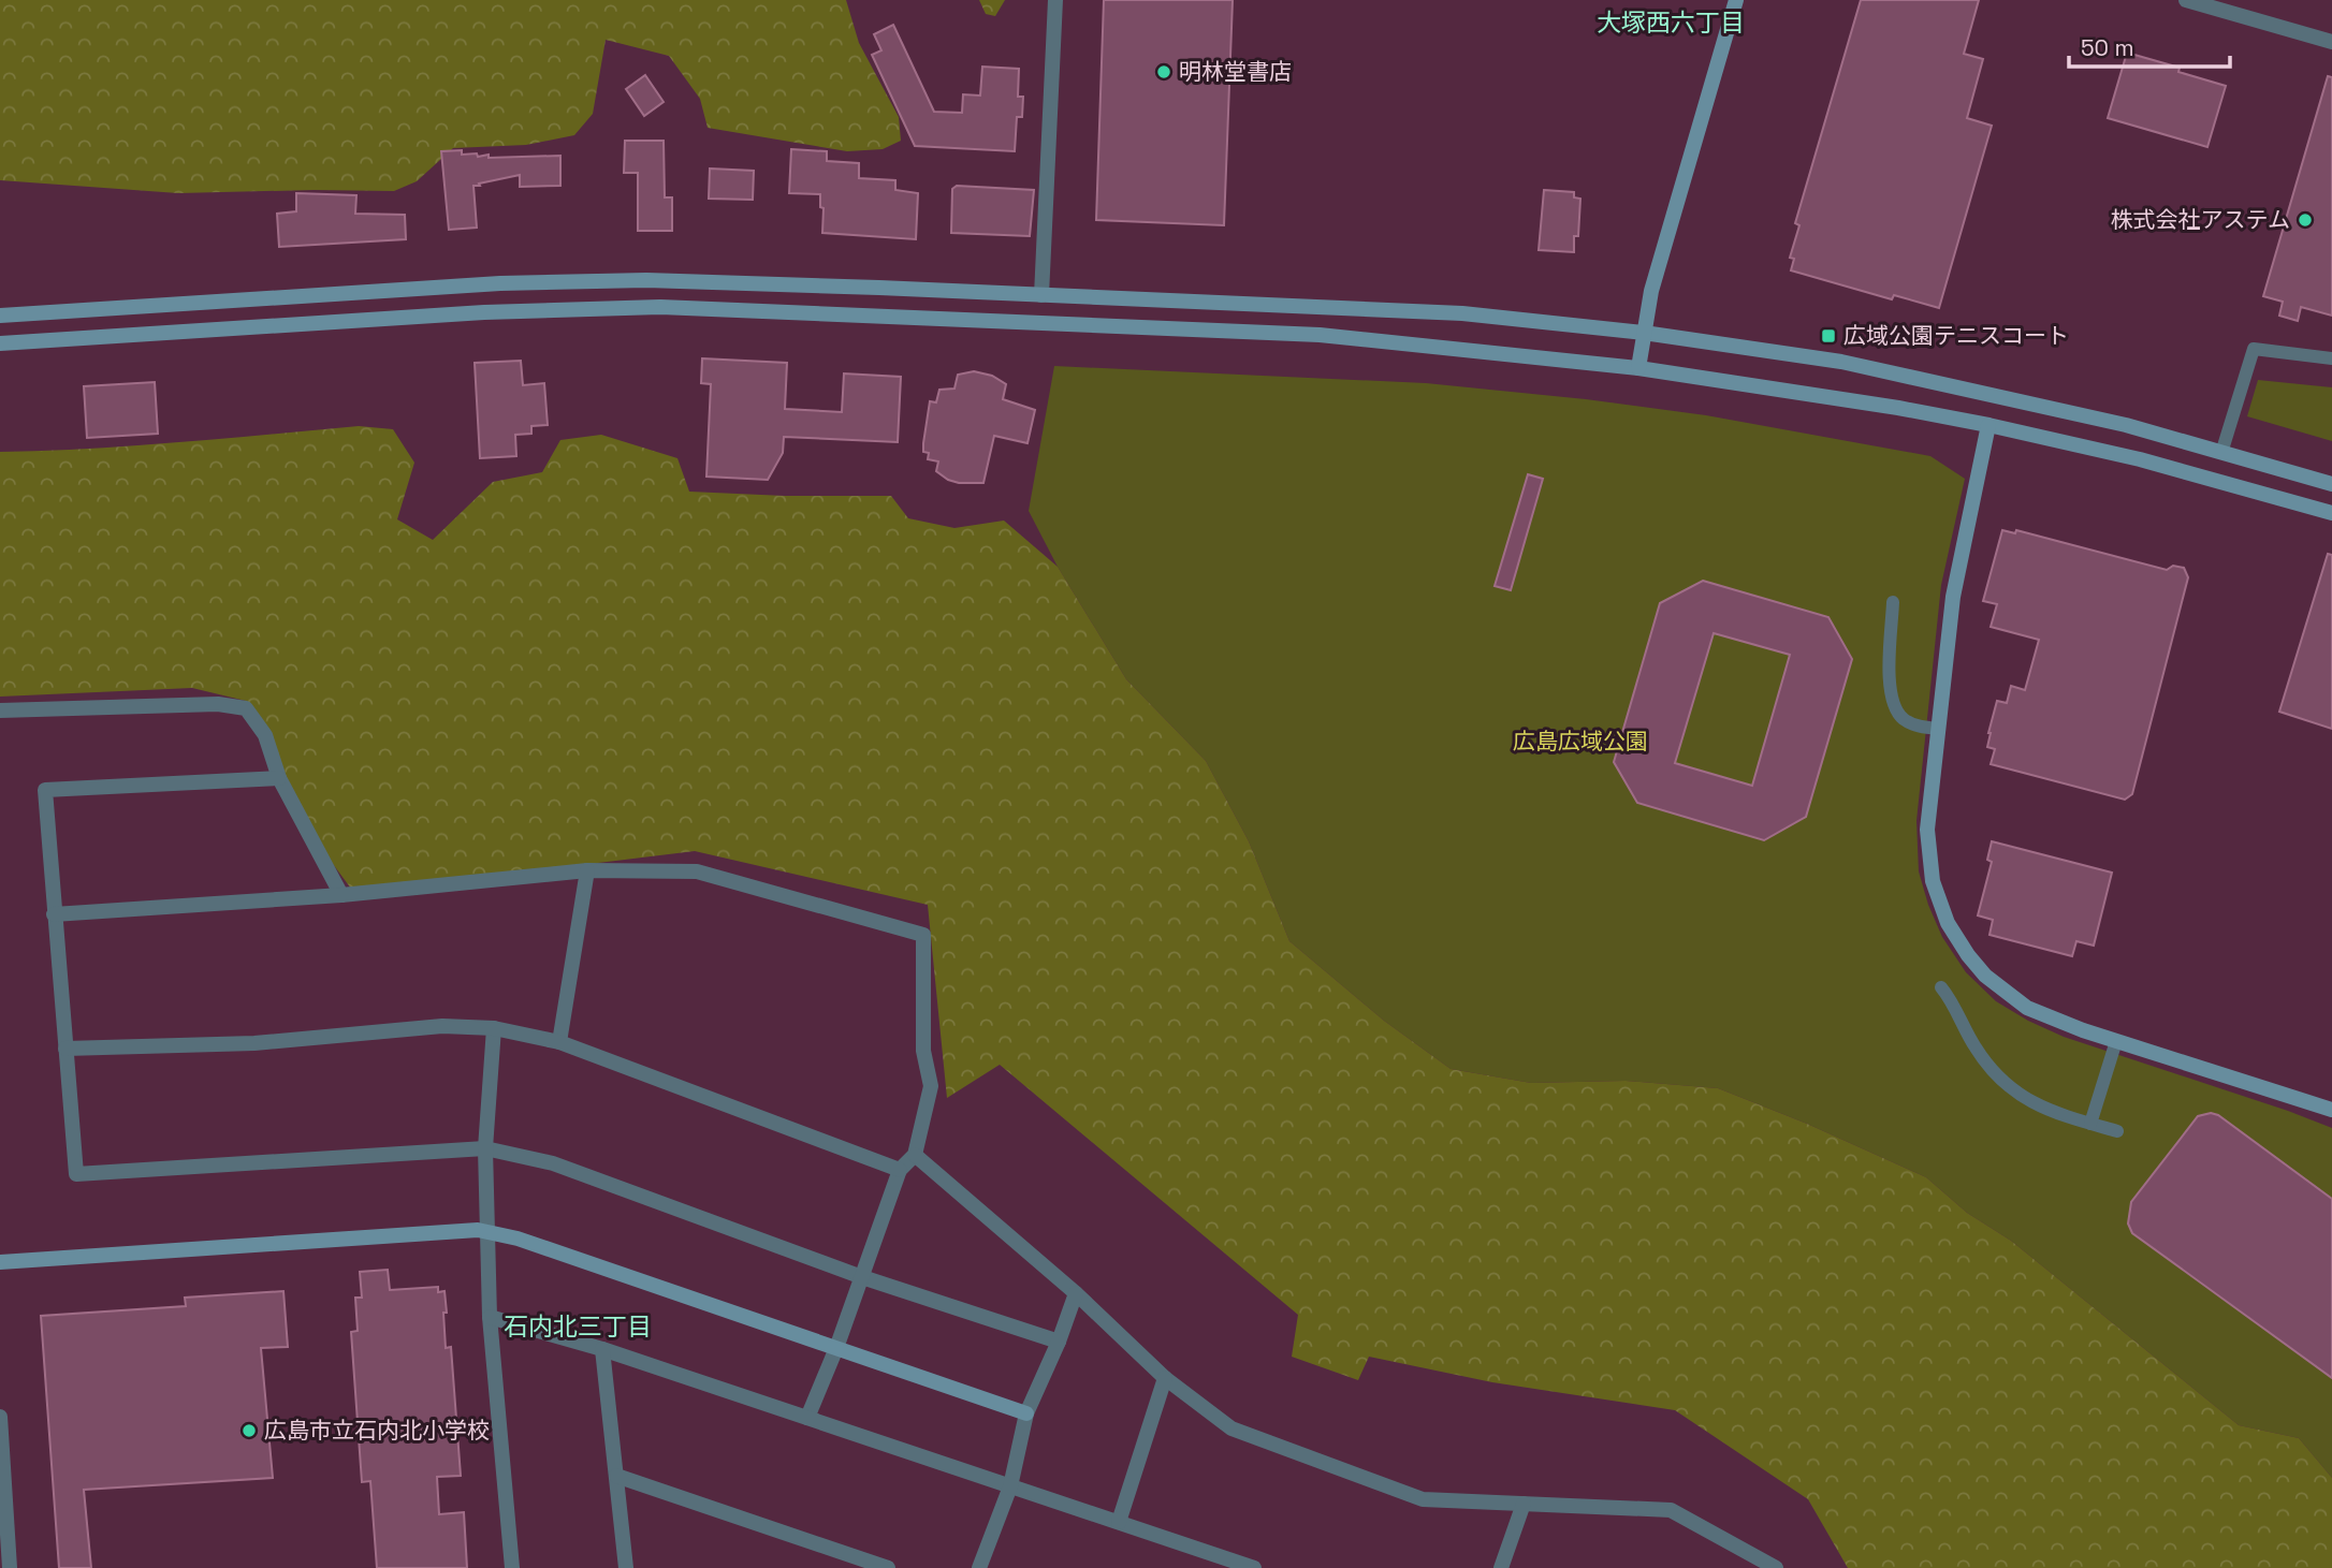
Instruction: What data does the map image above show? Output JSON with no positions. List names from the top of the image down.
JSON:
{
  "districts": ["大塚西六丁目", "石内北三丁目"],
  "parks": ["広島広域公園"],
  "places": {
    "other": ["明林堂書店", "株式会社アステム", "広島市立石内北小学校"],
    "transit": ["広域公園テニスコート"]
  },
  "scale_bar": "50 m"
}
